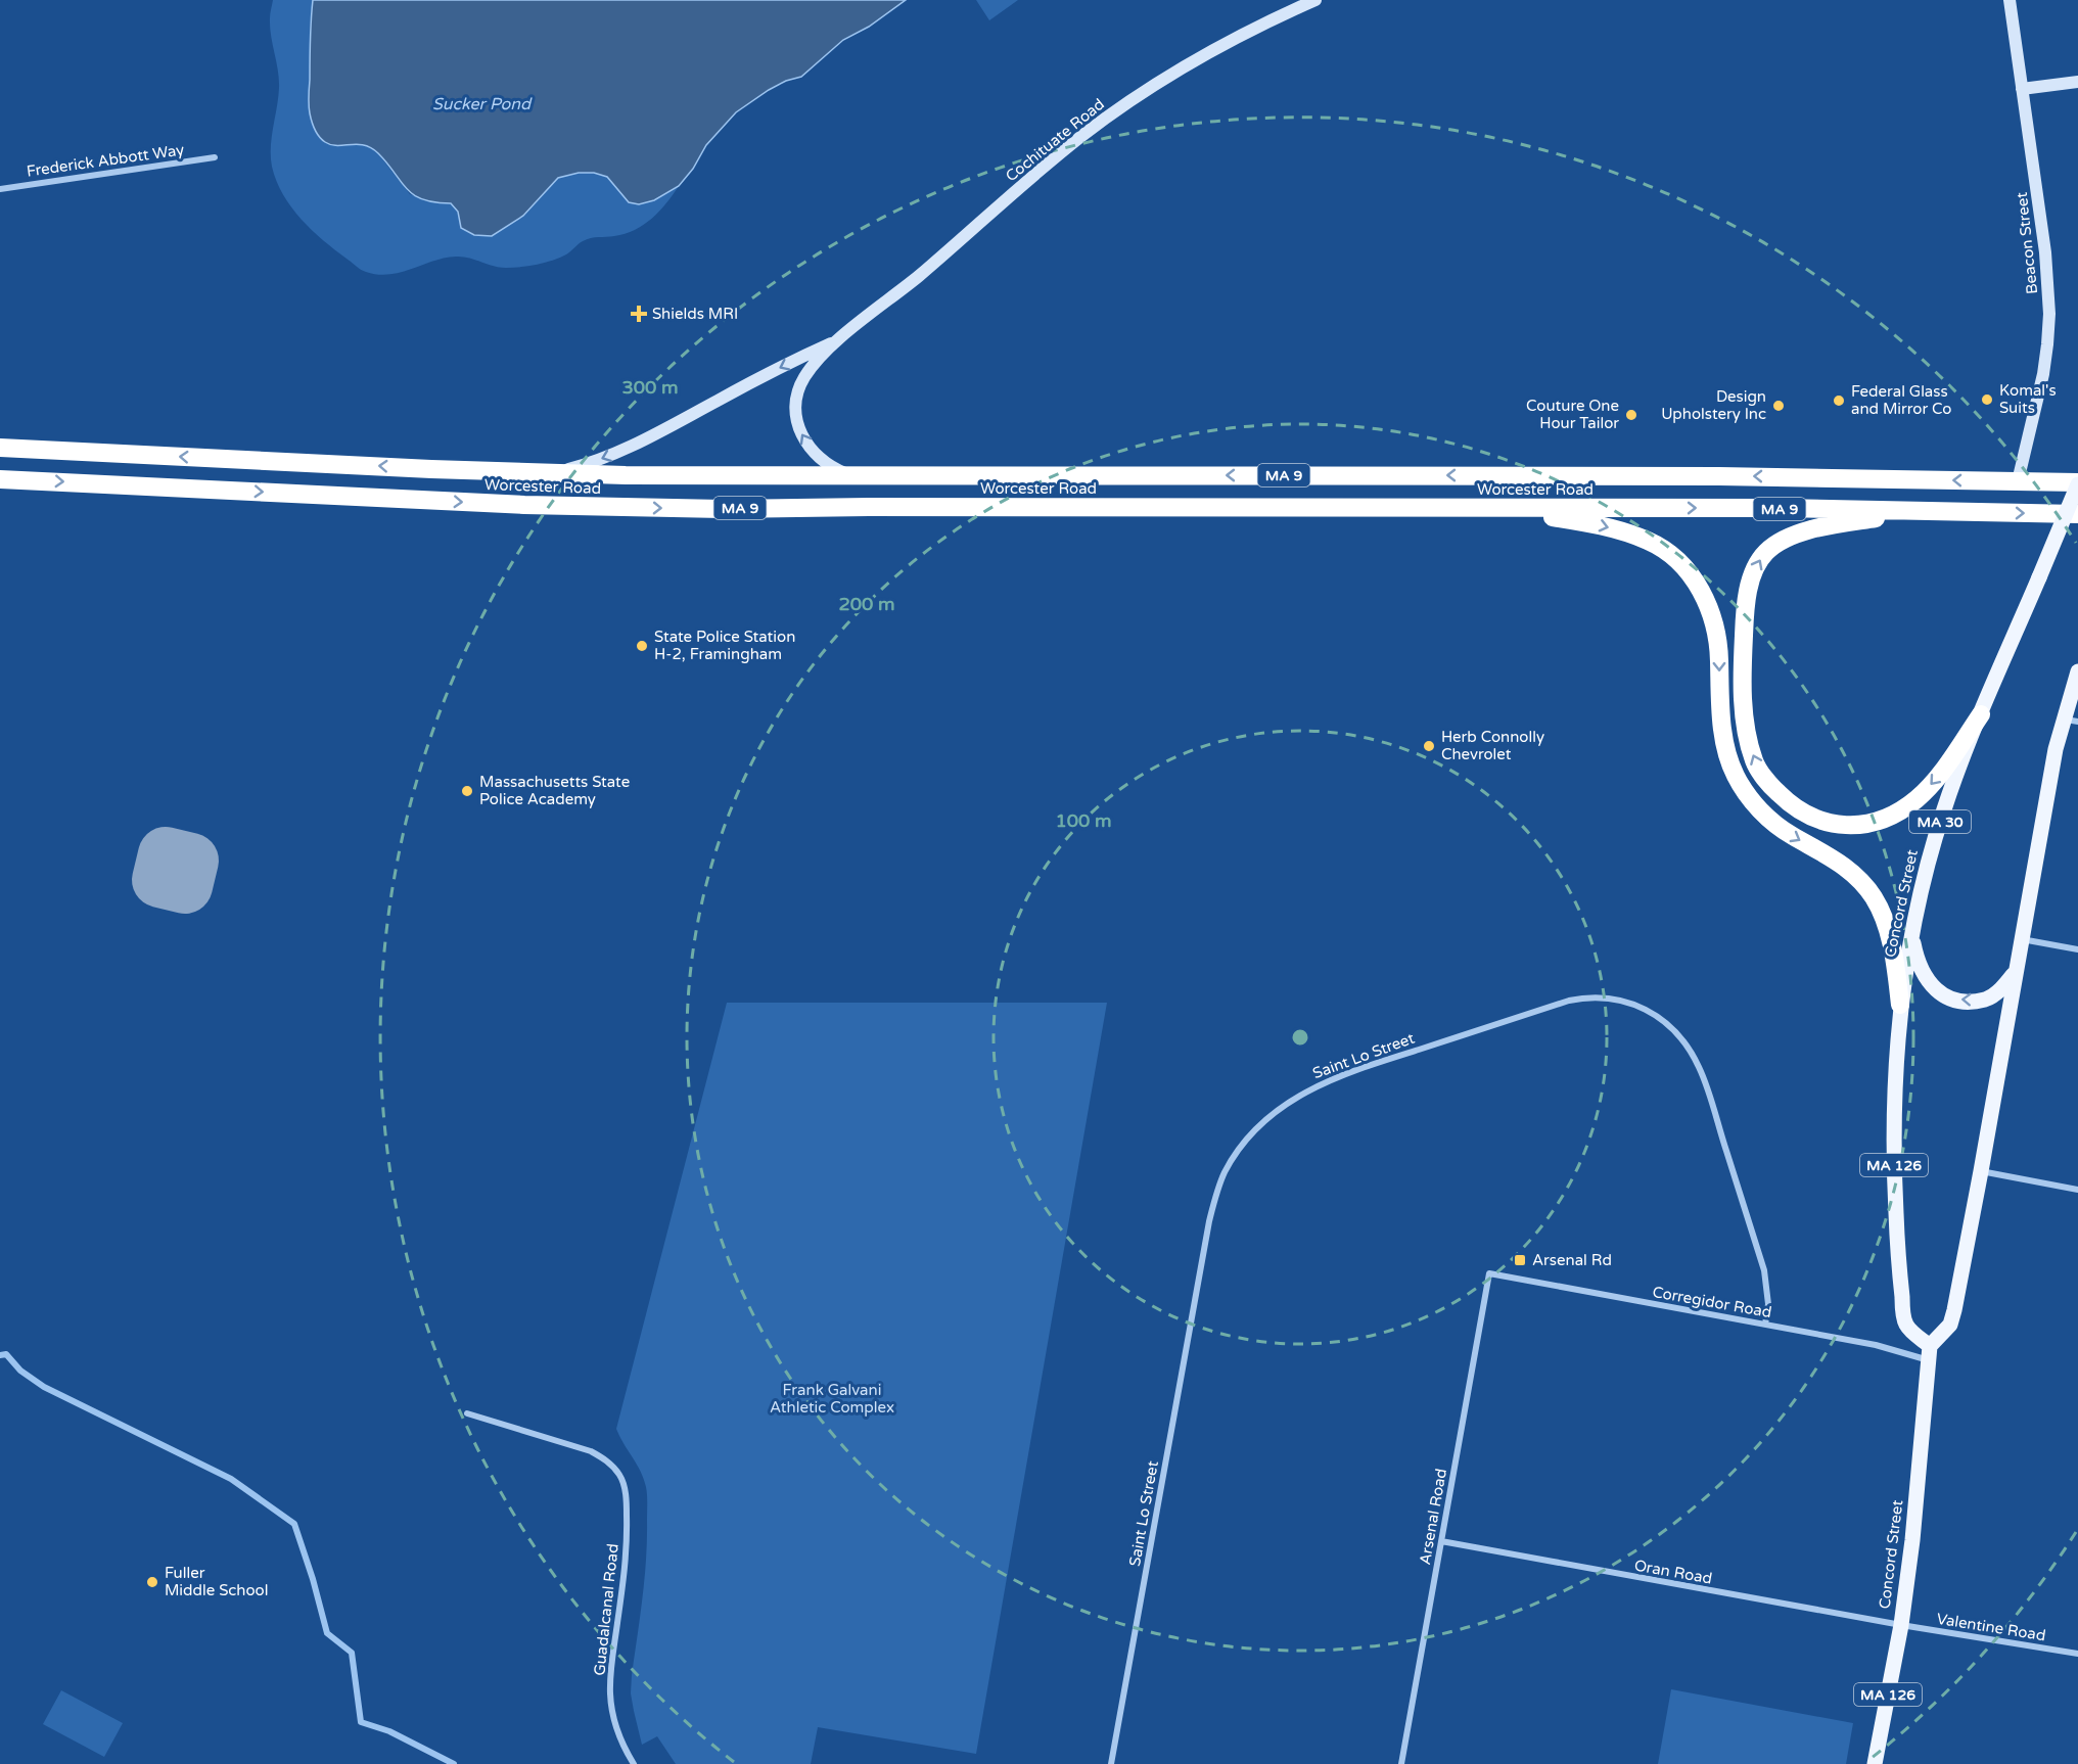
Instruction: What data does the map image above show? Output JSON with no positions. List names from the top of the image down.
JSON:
{
  "streets": {
    "highway": ["MA 9", "Worcester Road"],
    "main road": [
      "Cochituate Road",
      "Beacon Street",
      "MA 30",
      "Concord Street",
      "MA 126"
    ],
    "street": [
      "Frederick Abbott Way",
      "Saint Lo Street",
      "Corregidor Road",
      "Arsenal Road",
      "Oran Road",
      "Guadalcanal Road",
      "Valentine Road"
    ]
  },
  "crossings": [
    ["Cochituate Road", "Worcester Road"],
    ["Beacon Street", "Worcester Road"],
    ["Worcester Road", "Concord Street"],
    ["MA 30", "Concord Street"],
    ["Concord Street", "Corregidor Road"],
    ["Concord Street", "Oran Road"],
    ["Concord Street", "Valentine Road"],
    ["Saint Lo Street", "Corregidor Road"],
    ["Corregidor Road", "Arsenal Road"],
    ["Arsenal Road", "Oran Road"],
    ["Oran Road", "Valentine Road"]
  ],
  "water": ["Sucker Pond"],
  "parks": ["Frank Galvani Athletic Complex"],
  "places": {
    "health": ["Shields MRI"],
    "other": [
      "Komal's Suits",
      "Federal Glass and Mirror Co",
      "Design Upholstery Inc",
      "Couture One Hour Tailor",
      "State Police Station H-2, Framingham",
      "Herb Connolly Chevrolet",
      "Massachusetts State Police Academy",
      "Fuller Middle School"
    ],
    "transit": ["Arsenal Rd"]
  },
  "rings": ["300 m", "200 m", "100 m"]
}
